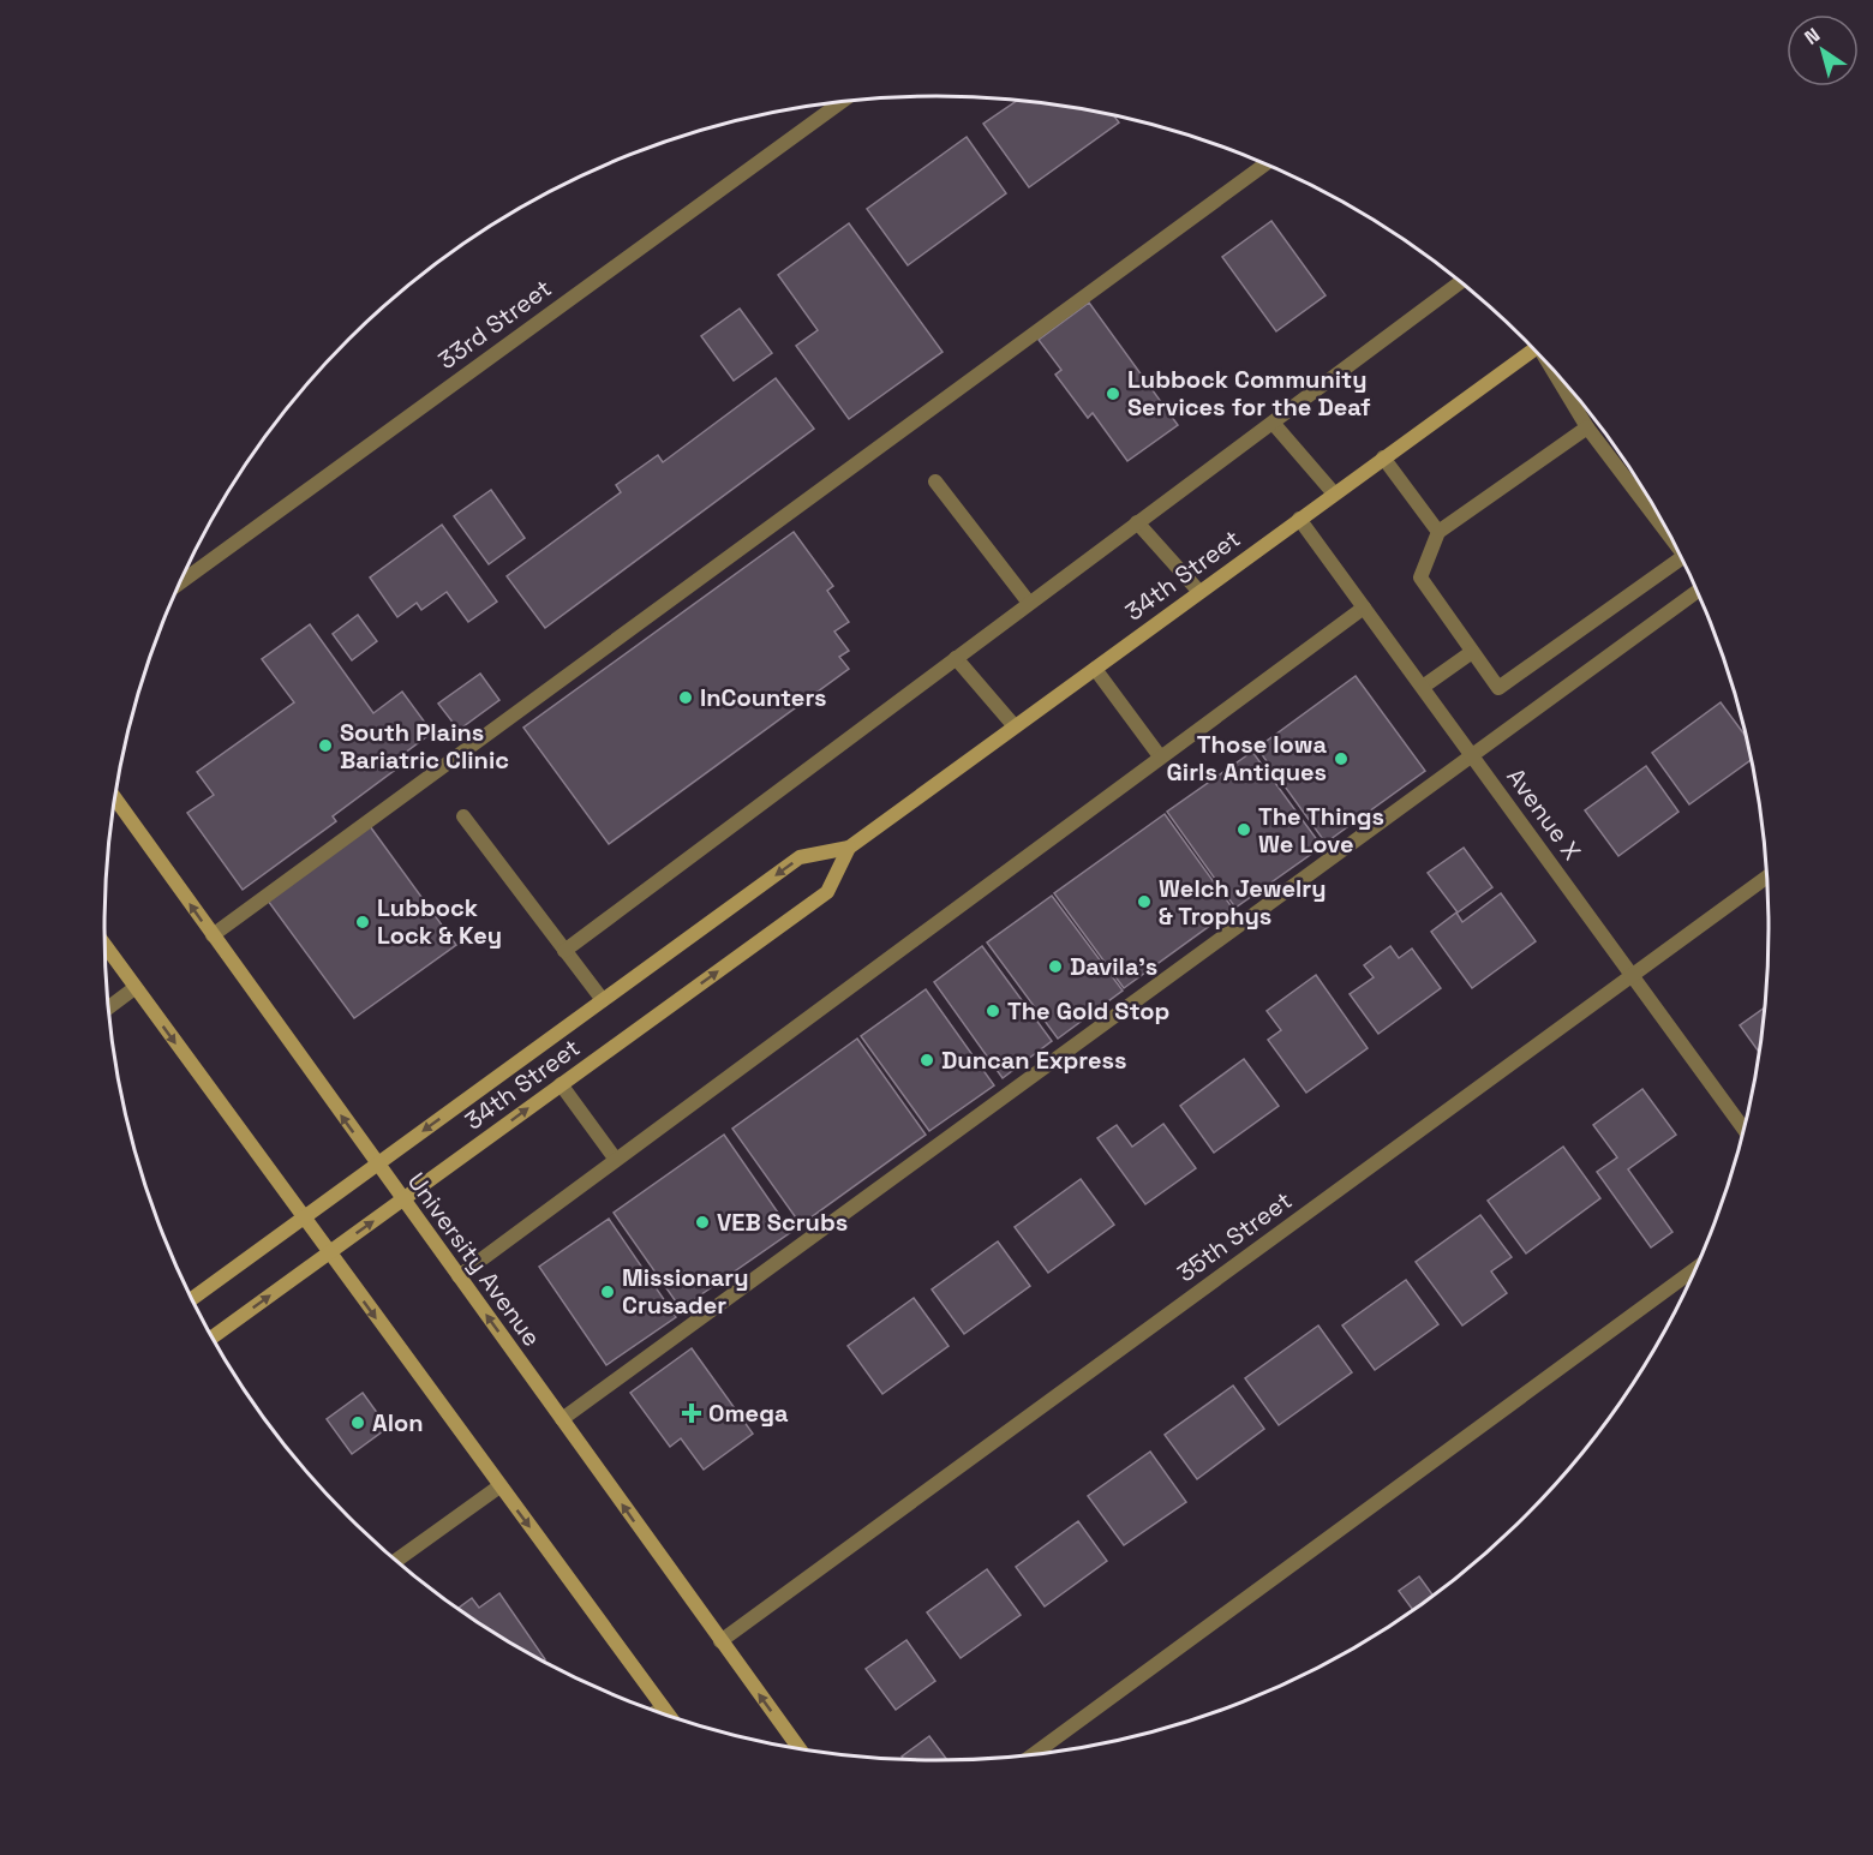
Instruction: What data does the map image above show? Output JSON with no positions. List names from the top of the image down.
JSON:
{
  "streets": {
    "main road": ["34th Street", "University Avenue"],
    "street": ["33rd Street", "Avenue X", "35th Street"]
  },
  "crossings": [
    ["34th Street", "Avenue X"],
    ["34th Street", "University Avenue"],
    ["Avenue X", "35th Street"],
    ["35th Street", "University Avenue"]
  ],
  "places": {
    "other": [
      "Lubbock Community Services for the Deaf",
      "InCounters",
      "South Plains Bariatric Clinic",
      "Those Iowa Girls Antiques",
      "The Things We Love",
      "Welch Jewelry & Trophys",
      "Lubbock Lock & Key",
      "Davila's",
      "The Gold Stop",
      "Duncan Express",
      "VEB Scrubs",
      "Missionary Crusader",
      "Alon"
    ],
    "health": ["Omega"]
  },
  "north": "top left"
}
